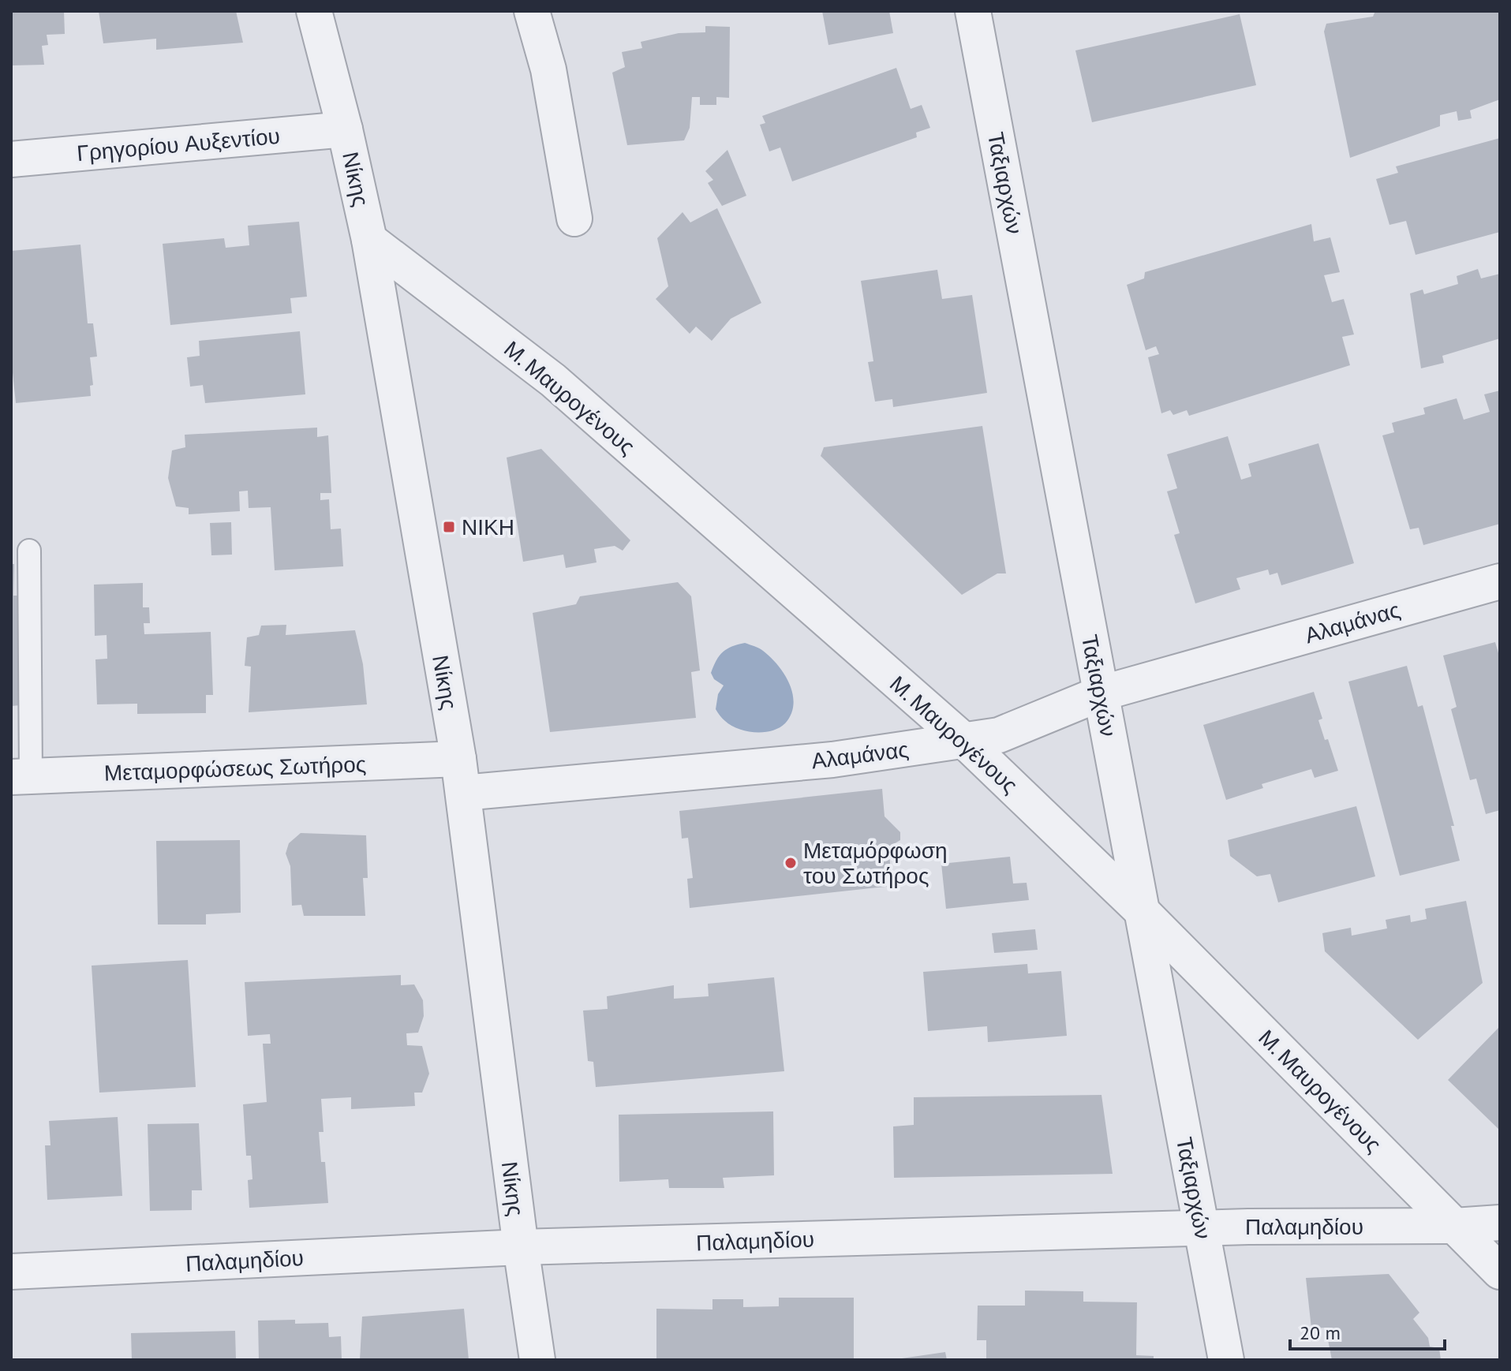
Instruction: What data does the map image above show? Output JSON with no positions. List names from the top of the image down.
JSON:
{
  "streets": {
    "street": [
      "Γρηγορίου Αυξεντίου",
      "Νίκης",
      "Ταξιαρχών",
      "Μ. Μαυρογένους",
      "Αλαμάνας",
      "Μεταμορφώσεως Σωτήρος",
      "Παλαμηδίου"
    ]
  },
  "crossings": [
    ["Γρηγορίου Αυξεντίου", "Νίκης"],
    ["Νίκης", "Μ. Μαυρογένους"],
    ["Νίκης", "Αλαμάνας"],
    ["Νίκης", "Μεταμορφώσεως Σωτήρος"],
    ["Νίκης", "Παλαμηδίου"],
    ["Ταξιαρχών", "Μ. Μαυρογένους"],
    ["Ταξιαρχών", "Αλαμάνας"],
    ["Ταξιαρχών", "Παλαμηδίου"],
    ["Μ. Μαυρογένους", "Αλαμάνας"],
    ["Μ. Μαυρογένους", "Παλαμηδίου"]
  ],
  "places": {
    "transit": ["ΝΙΚΗ"],
    "other": ["Μεταμόρφωση του Σωτήρος"]
  },
  "scale_bar": "20 m"
}
